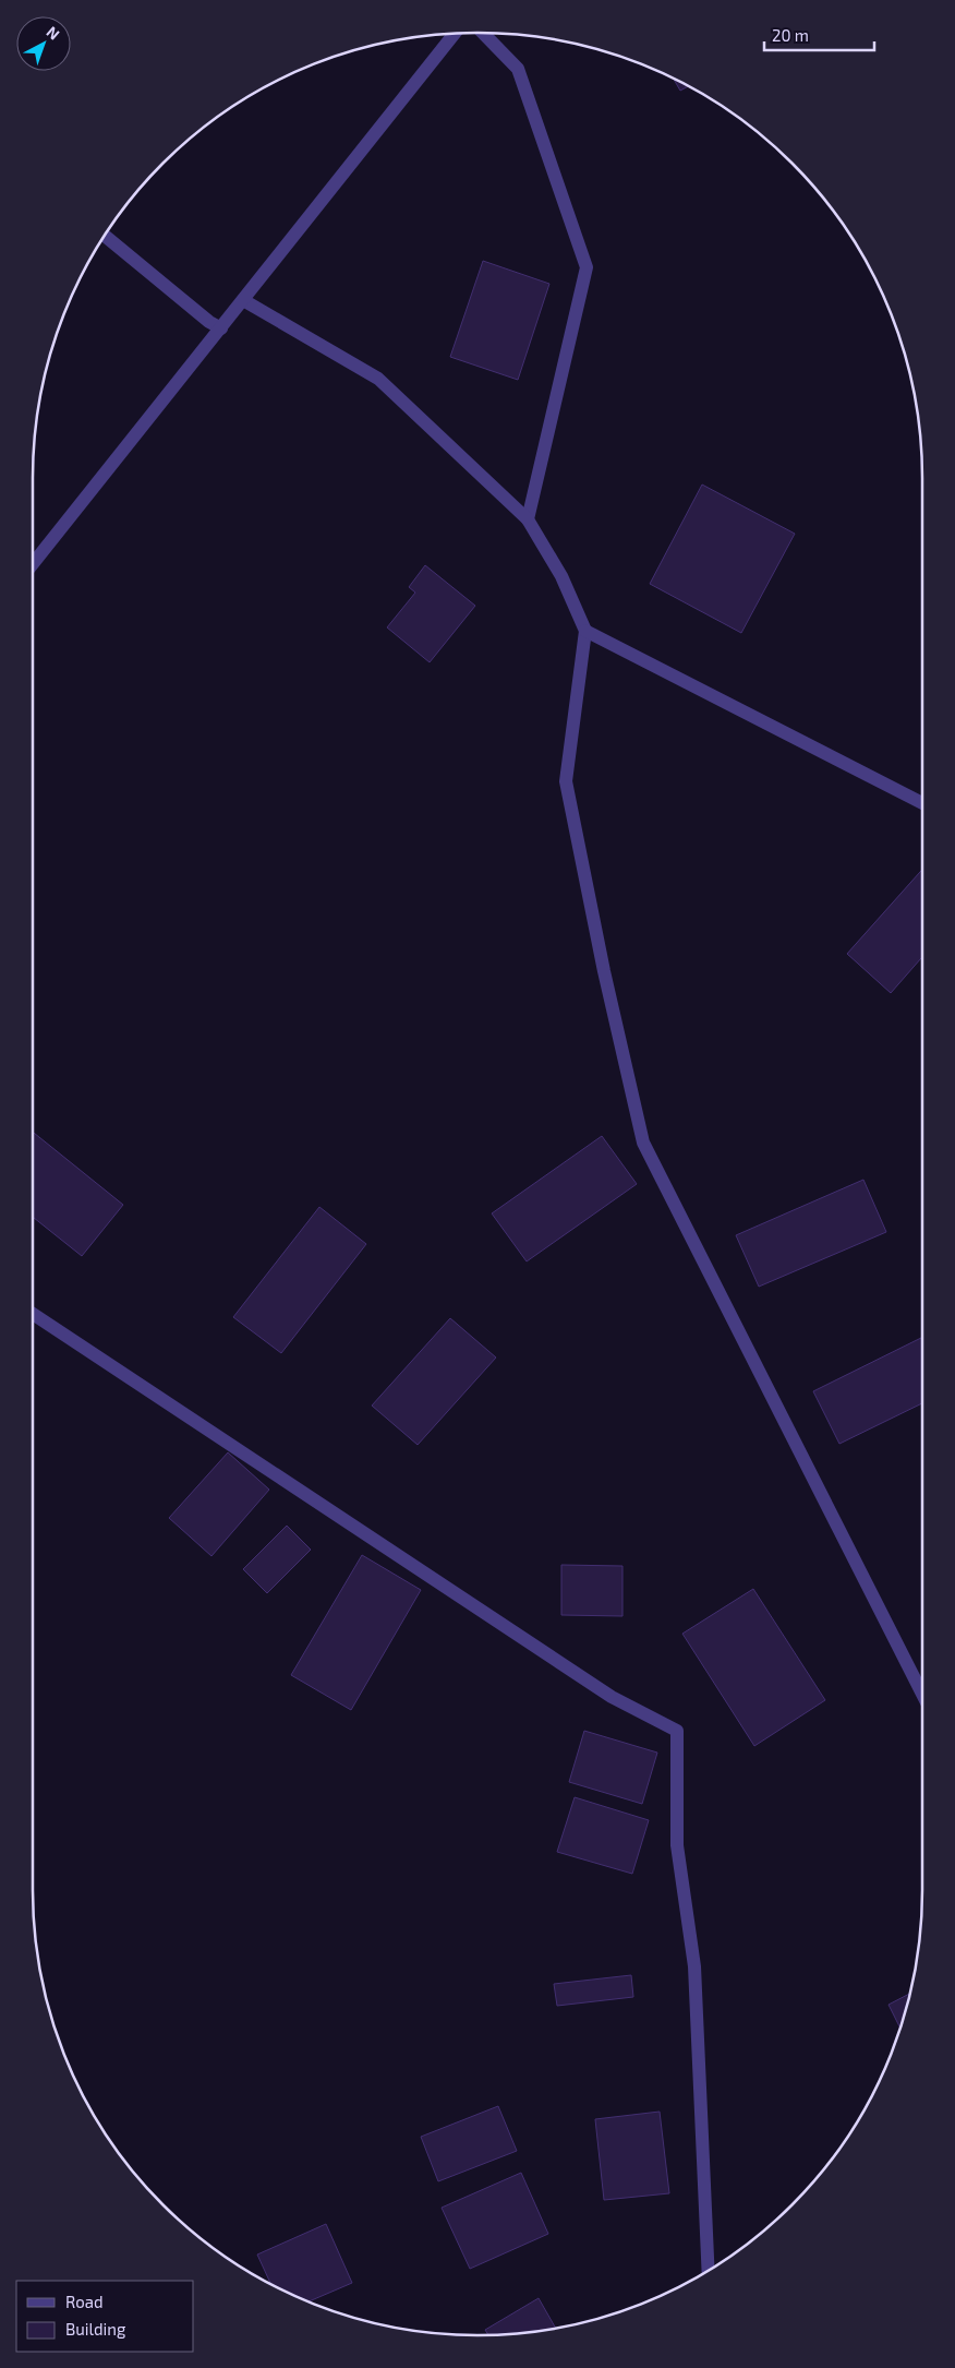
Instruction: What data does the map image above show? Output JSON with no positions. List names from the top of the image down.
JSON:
{
  "legend": ["Road", "Building"],
  "scale_bar": "20 m",
  "north": "top right"
}
